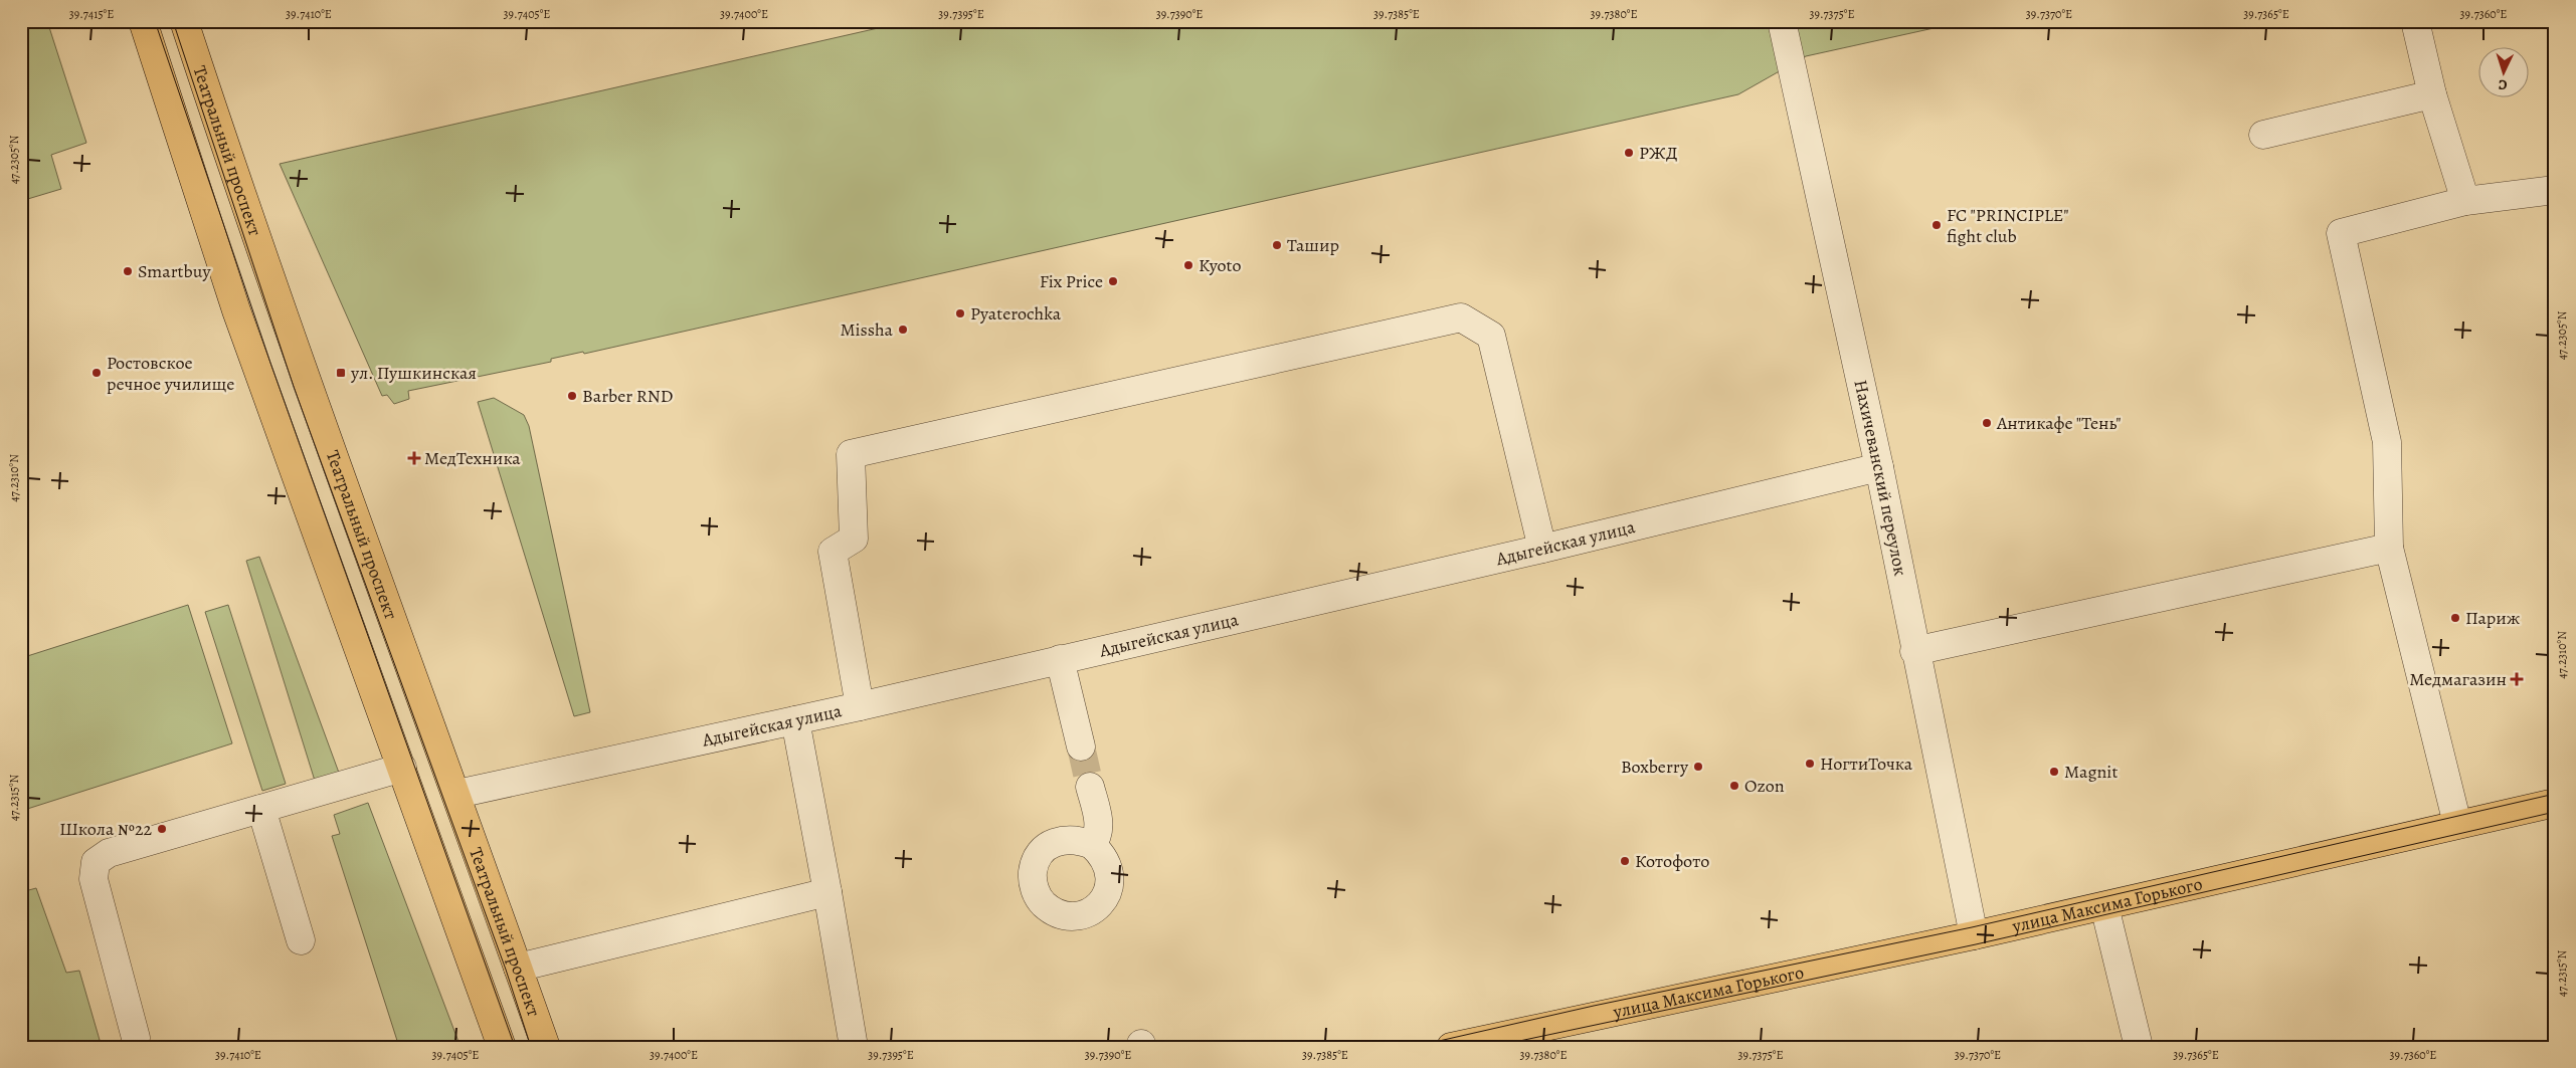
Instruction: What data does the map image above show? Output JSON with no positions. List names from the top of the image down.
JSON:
{
  "streets": {
    "main road": ["Театральный проспект", "улица Максима Горького"],
    "street": ["Нахичеванский переулок", "Адыгейская улица"]
  },
  "crossings": [
    ["Театральный проспект", "Адыгейская улица"],
    ["Нахичеванский переулок", "Адыгейская улица"],
    ["Нахичеванский переулок", "улица Максима Горького"]
  ],
  "places": {
    "other": [
      "РЖД",
      "FC \"PRINCIPLE\" fight club",
      "Ташир",
      "Kyoto",
      "Smartbuy",
      "Fix Price",
      "Pyaterochka",
      "Missha",
      "Ростовское речное училище",
      "Barber RND",
      "Антикафе \"Тень\"",
      "Париж",
      "НогтиТочка",
      "Boxberry",
      "Magnit",
      "Ozon",
      "Школа №22",
      "Котофото"
    ],
    "transit": ["ул. Пушкинская"],
    "health": ["МедТехника", "Медмагазин"]
  },
  "north": "bottom",
  "coordinates": [
    "39.7415°E",
    "39.7410°E",
    "39.7405°E",
    "39.7400°E",
    "39.7395°E",
    "39.7390°E",
    "39.7385°E",
    "39.7380°E",
    "39.7375°E",
    "39.7370°E",
    "39.7365°E",
    "39.7360°E",
    "47.2305°N",
    "47.2310°N",
    "47.2315°N"
  ]
}
